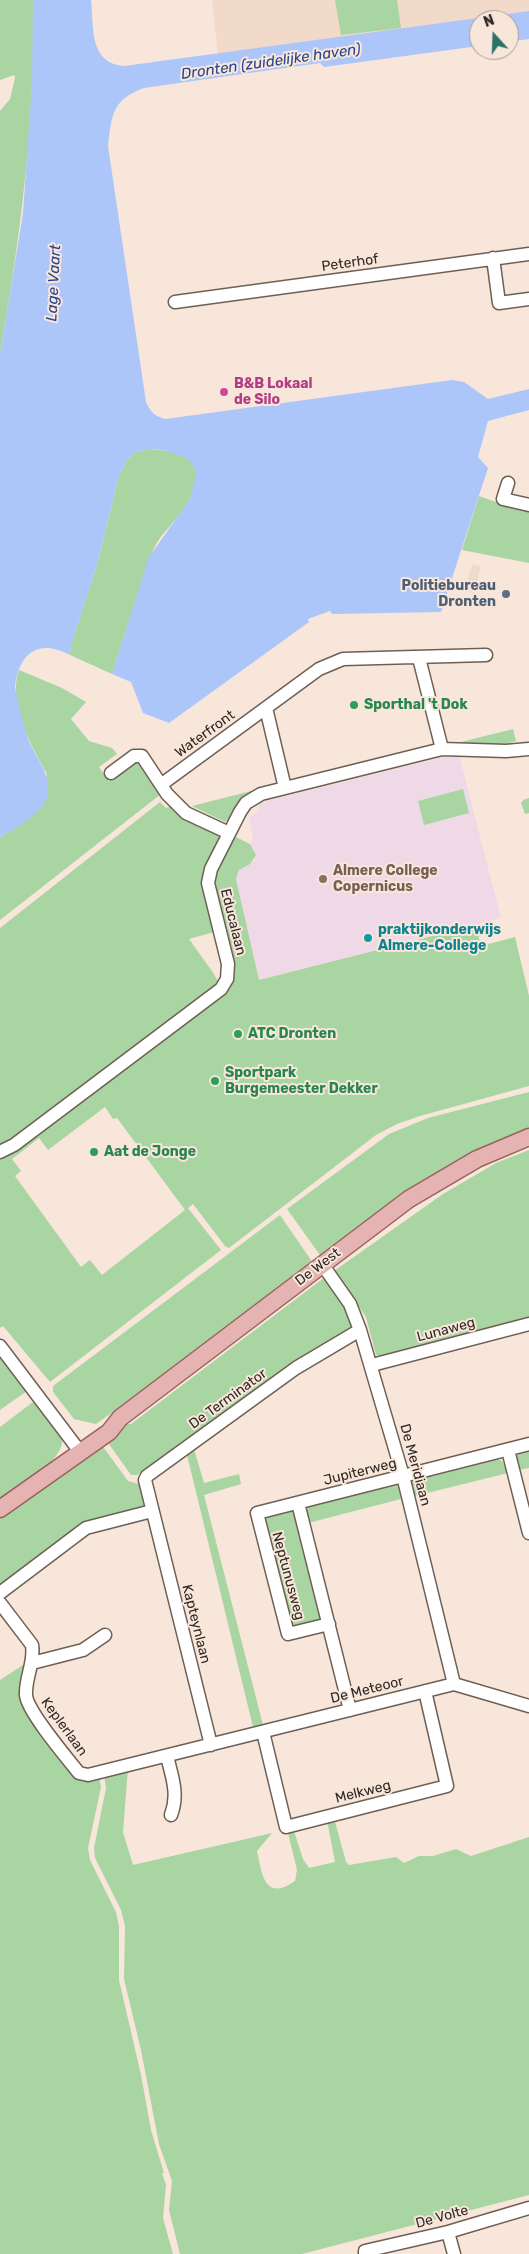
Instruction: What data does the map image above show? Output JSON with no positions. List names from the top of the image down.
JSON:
{
  "streets": {
    "main road": ["De West"],
    "street": [
      "Peterhof",
      "Waterfront",
      "Educalaan",
      "Lunaweg",
      "De Terminator",
      "De Meridiaan",
      "Jupiterweg",
      "Neptunusweg",
      "Kapteynlaan",
      "De Meteoor",
      "Keplerlaan",
      "Melkweg",
      "De Volte"
    ]
  },
  "crossings": [
    ["De West", "De Meridiaan"],
    ["Lunaweg", "De Meridiaan"],
    ["De Terminator", "De Meridiaan"],
    ["De Terminator", "Kapteynlaan"],
    ["De Meridiaan", "Jupiterweg"],
    ["De Meridiaan", "De Meteoor"],
    ["Jupiterweg", "Neptunusweg"],
    ["Neptunusweg", "De Meteoor"],
    ["Kapteynlaan", "De Meteoor"],
    ["Kapteynlaan", "Keplerlaan"],
    ["De Meteoor", "Keplerlaan"],
    ["De Meteoor", "Melkweg"]
  ],
  "water": ["Dronten (zuidelijke haven)", "Lage Vaart"],
  "places": [
    "B&B Lokaal de Silo",
    "Politiebureau Dronten",
    "Sporthal 't Dok",
    "Almere College Copernicus",
    "praktijkonderwijs Almere-College",
    "ATC Dronten",
    "Sportpark Burgemeester Dekker",
    "Aat de Jonge"
  ],
  "north": "top"
}
